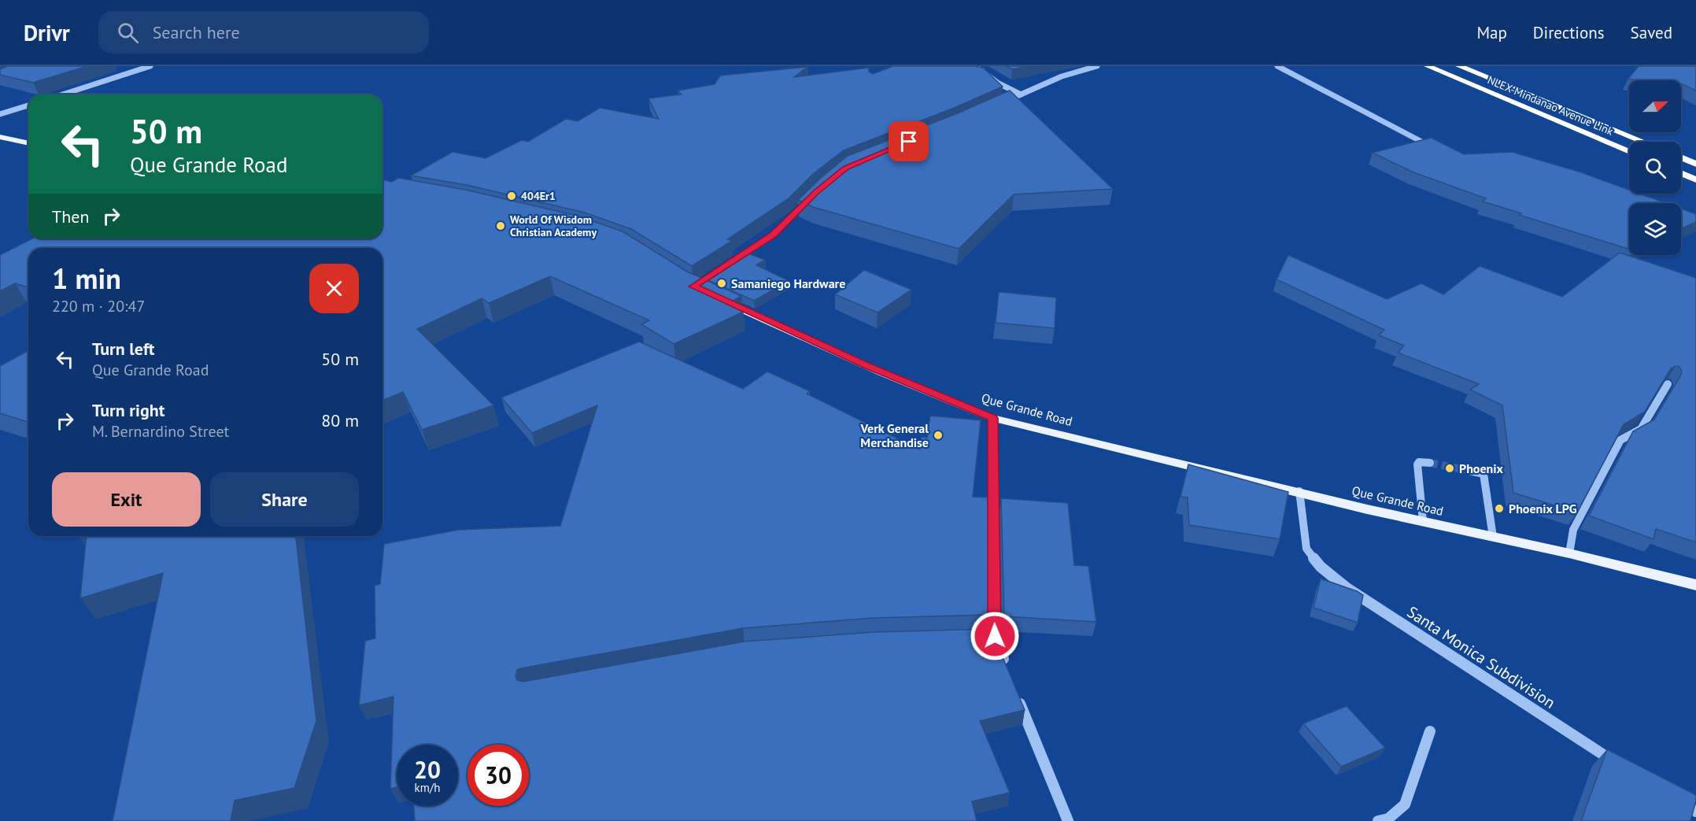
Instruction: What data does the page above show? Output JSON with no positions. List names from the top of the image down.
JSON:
{
  "streets": {
    "highway": ["NLEX-Mindanao Avenue Link"],
    "main road": ["Que Grande Road"],
    "street": ["Santa Monica Subdivision"]
  },
  "crossings": [
    ["Que Grande Road", "Santa Monica Subdivision"]
  ],
  "places": [
    "404Er1",
    "World Of Wisdom Christian Academy",
    "Samaniego Hardware",
    "Verk General Merchandise",
    "Phoenix",
    "Phoenix LPG"
  ],
  "north": "right",
  "page": {
    "header": "Drivr",
    "search": "Search here",
    "nav": ["Map", "Directions", "Saved"],
    "turn": ["50 m", "Que Grande Road"],
    "then": "Then",
    "heading": ["1 min", "220 m · 20:47"],
    "list": [
      {
        "name": "Turn left",
        "note": "Que Grande Road",
        "value": "50 m"
      },
      {
        "name": "Turn right",
        "note": "M. Bernardino Street",
        "value": "80 m"
      }
    ],
    "buttons": ["Exit", "Share"],
    "speed": "20 km/h",
    "limit": "30"
  }
}
